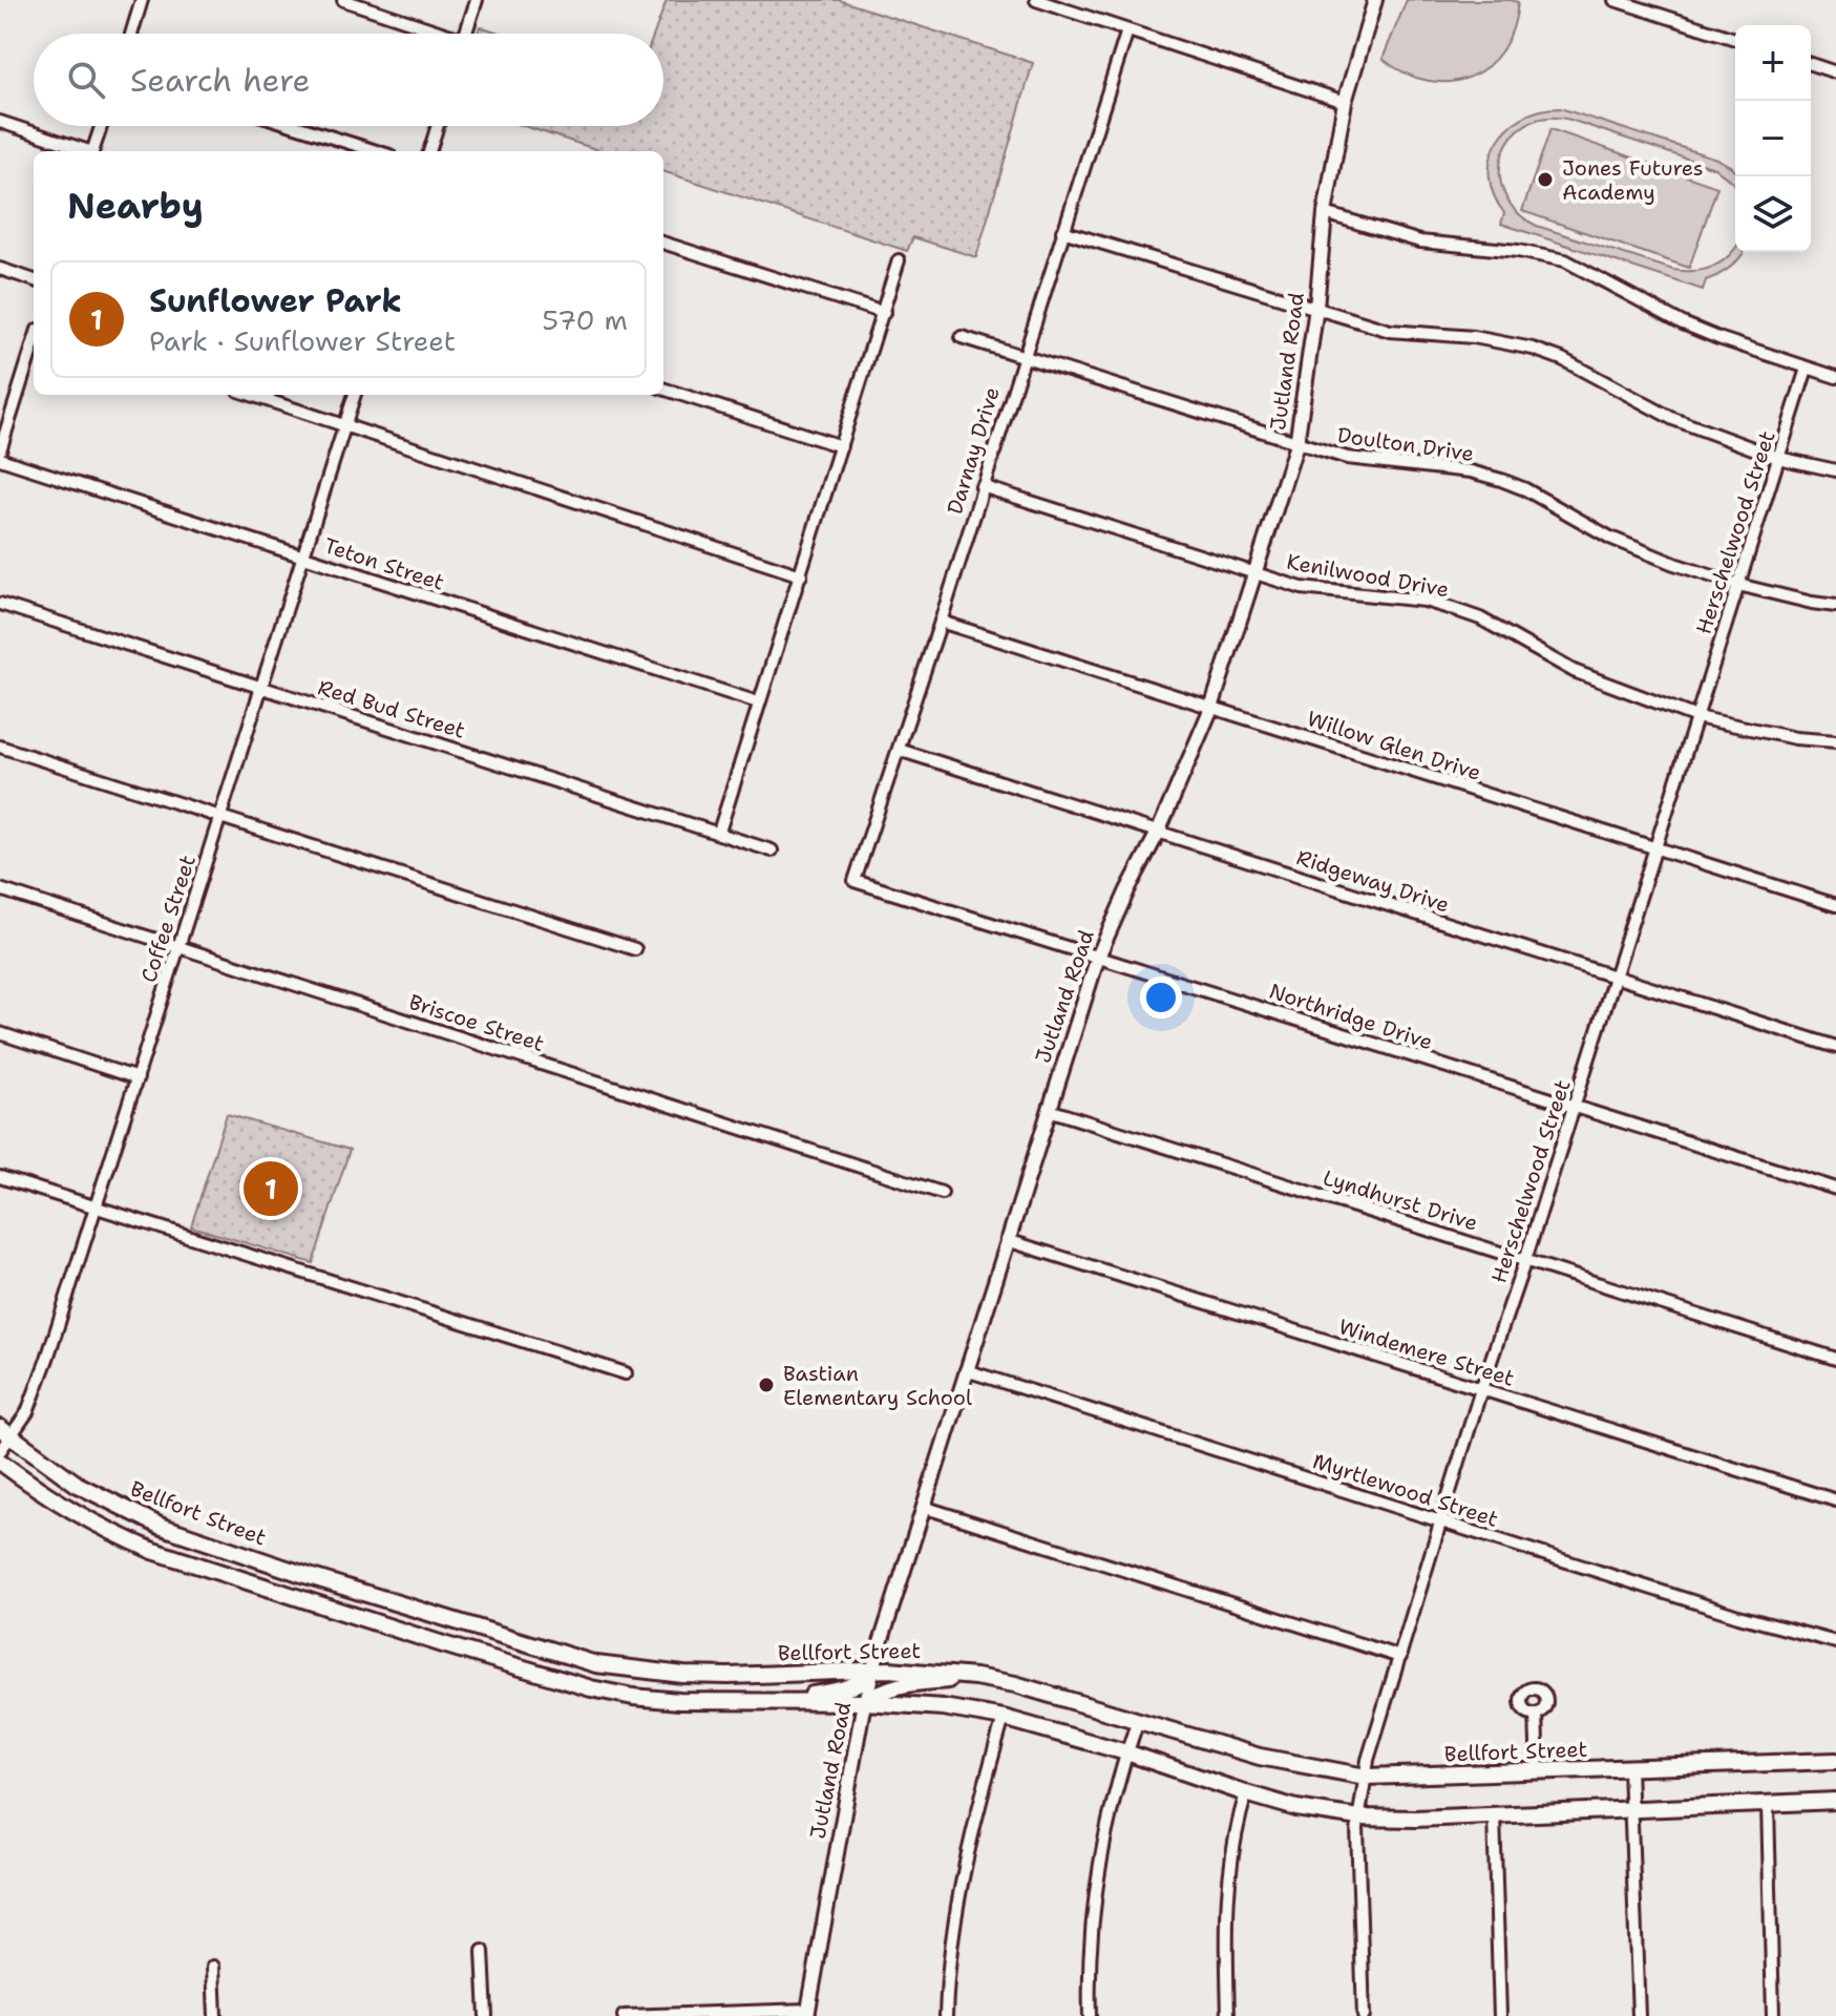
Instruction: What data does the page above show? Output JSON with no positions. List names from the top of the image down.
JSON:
{
  "streets": {
    "main road": ["Bellfort Street"],
    "street": [
      "Jutland Road",
      "Doulton Drive",
      "Darnay Drive",
      "Herschelwood Street",
      "Teton Street",
      "Kenilwood Drive",
      "Red Bud Street",
      "Willow Glen Drive",
      "Ridgeway Drive",
      "Coffee Street",
      "Northridge Drive",
      "Briscoe Street",
      "Lyndhurst Drive",
      "Windemere Street",
      "Myrtlewood Street"
    ]
  },
  "crossings": [
    ["Jutland Road", "Doulton Drive"],
    ["Jutland Road", "Kenilwood Drive"],
    ["Jutland Road", "Willow Glen Drive"],
    ["Jutland Road", "Ridgeway Drive"],
    ["Jutland Road", "Northridge Drive"],
    ["Jutland Road", "Lyndhurst Drive"],
    ["Jutland Road", "Windemere Street"],
    ["Jutland Road", "Myrtlewood Street"],
    ["Jutland Road", "Bellfort Street"],
    ["Doulton Drive", "Darnay Drive"],
    ["Doulton Drive", "Herschelwood Street"],
    ["Darnay Drive", "Kenilwood Drive"],
    ["Darnay Drive", "Willow Glen Drive"],
    ["Darnay Drive", "Ridgeway Drive"],
    ["Darnay Drive", "Northridge Drive"],
    ["Herschelwood Street", "Kenilwood Drive"],
    ["Herschelwood Street", "Willow Glen Drive"],
    ["Herschelwood Street", "Ridgeway Drive"],
    ["Herschelwood Street", "Northridge Drive"],
    ["Herschelwood Street", "Lyndhurst Drive"],
    ["Herschelwood Street", "Windemere Street"],
    ["Herschelwood Street", "Myrtlewood Street"],
    ["Herschelwood Street", "Bellfort Street"],
    ["Teton Street", "Coffee Street"],
    ["Red Bud Street", "Coffee Street"],
    ["Coffee Street", "Briscoe Street"],
    ["Coffee Street", "Bellfort Street"]
  ],
  "places": ["Jones Futures Academy", "Bastian Elementary School"],
  "page": {
    "map_buttons": ["+", "−"],
    "search": "Search here",
    "heading": "Nearby",
    "list": [
      {
        "mark": "1",
        "name": "Sunflower Park",
        "note": "Park · Sunflower Street",
        "value": "570 m"
      }
    ],
    "pins": "1"
  }
}
